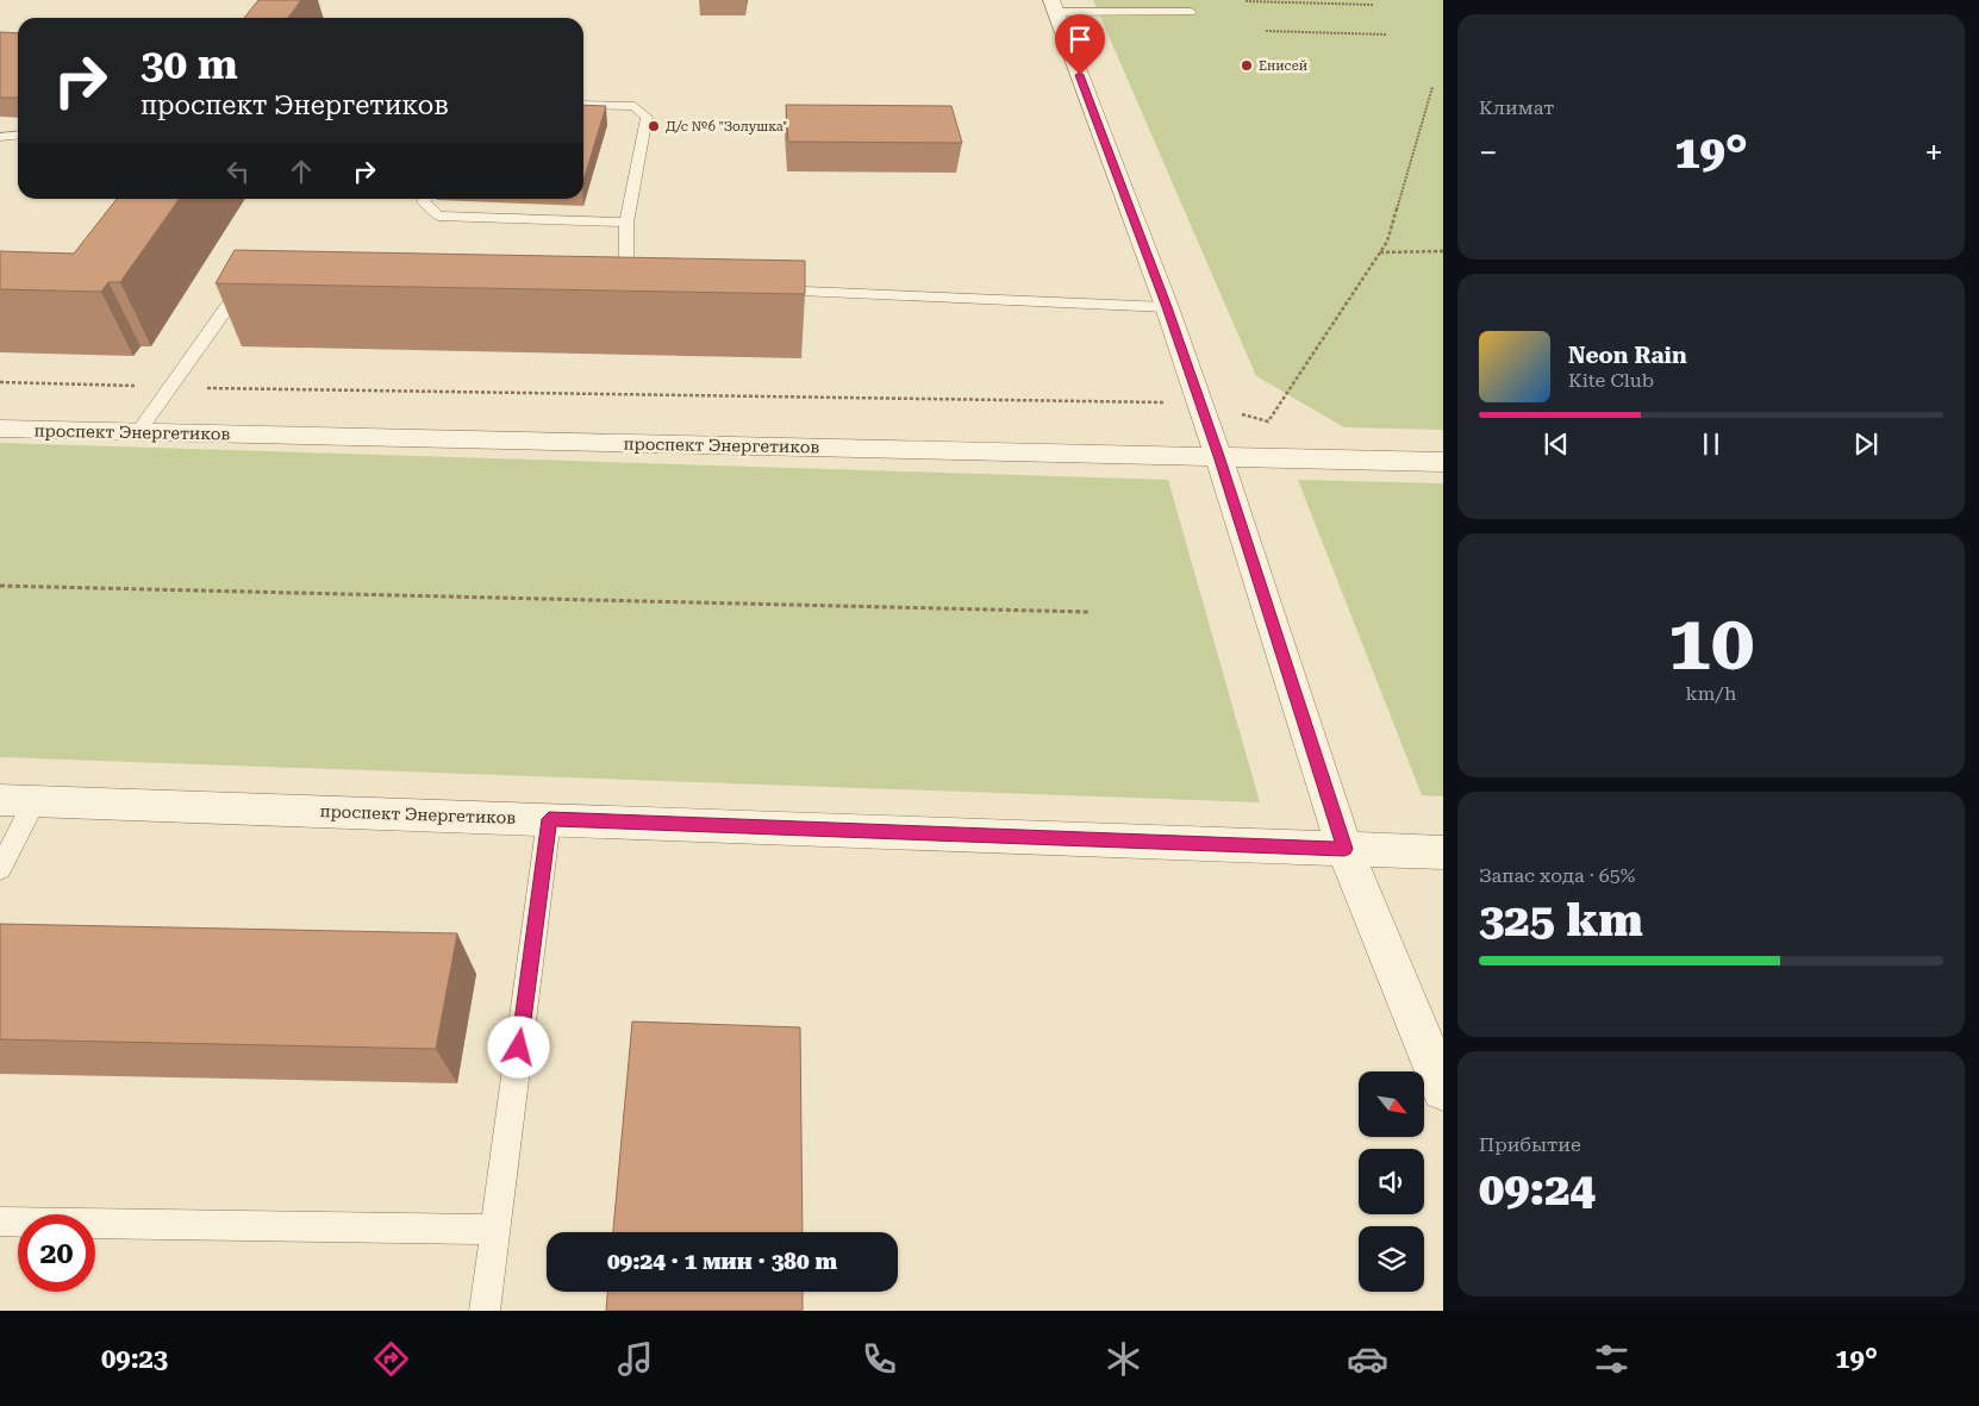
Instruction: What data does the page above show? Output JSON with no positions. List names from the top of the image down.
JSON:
{
  "streets": {
    "street": ["проспект Энергетиков"]
  },
  "places": ["Енисей", "Д/с №6 \"Золушка\""],
  "north": "bottom right",
  "page": {
    "tile": [
      "Климат",
      ["10", "km/h"],
      ["Запас хода · 65%", "325 km"],
      ["Прибытие", "09:24"]
    ],
    "turn": ["30 m", "проспект Энергетиков"],
    "heat": ["−", "19°", "+"],
    "song": ["Neon Rain", "Kite Club"],
    "limit": "20",
    "trip": "09:24 · 1 мин · 380 m",
    "tabs": ["09:23", "19°"]
  }
}
